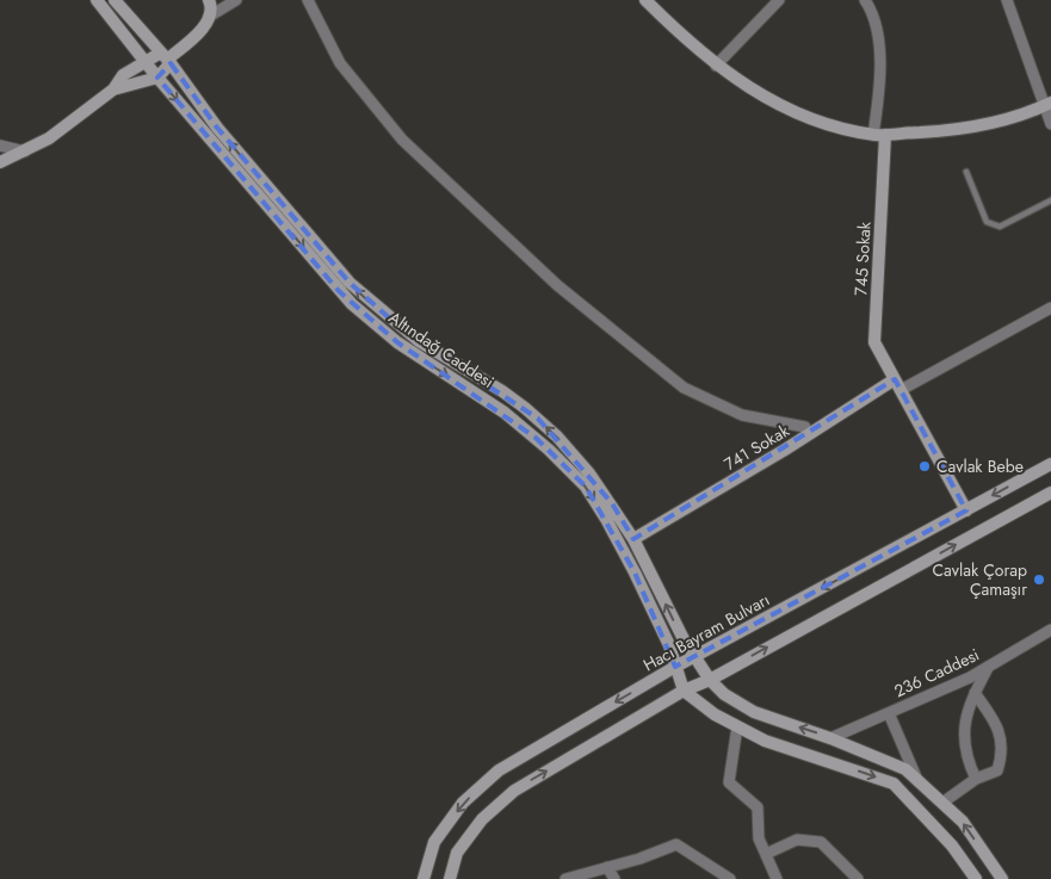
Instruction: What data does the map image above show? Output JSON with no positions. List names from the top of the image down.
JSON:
{
  "streets": {
    "main road": [
      "745 Sokak",
      "Altındağ Caddesi",
      "741 Sokak",
      "Hacı Bayram Bulvarı"
    ],
    "street": ["236 Caddesi"]
  },
  "crossings": [
    ["745 Sokak", "741 Sokak"],
    ["745 Sokak", "Hacı Bayram Bulvarı"],
    ["Altındağ Caddesi", "741 Sokak"],
    ["Altındağ Caddesi", "Hacı Bayram Bulvarı"]
  ],
  "places": ["Cavlak Bebe", "Cavlak Çorap Çamaşır"]
}
